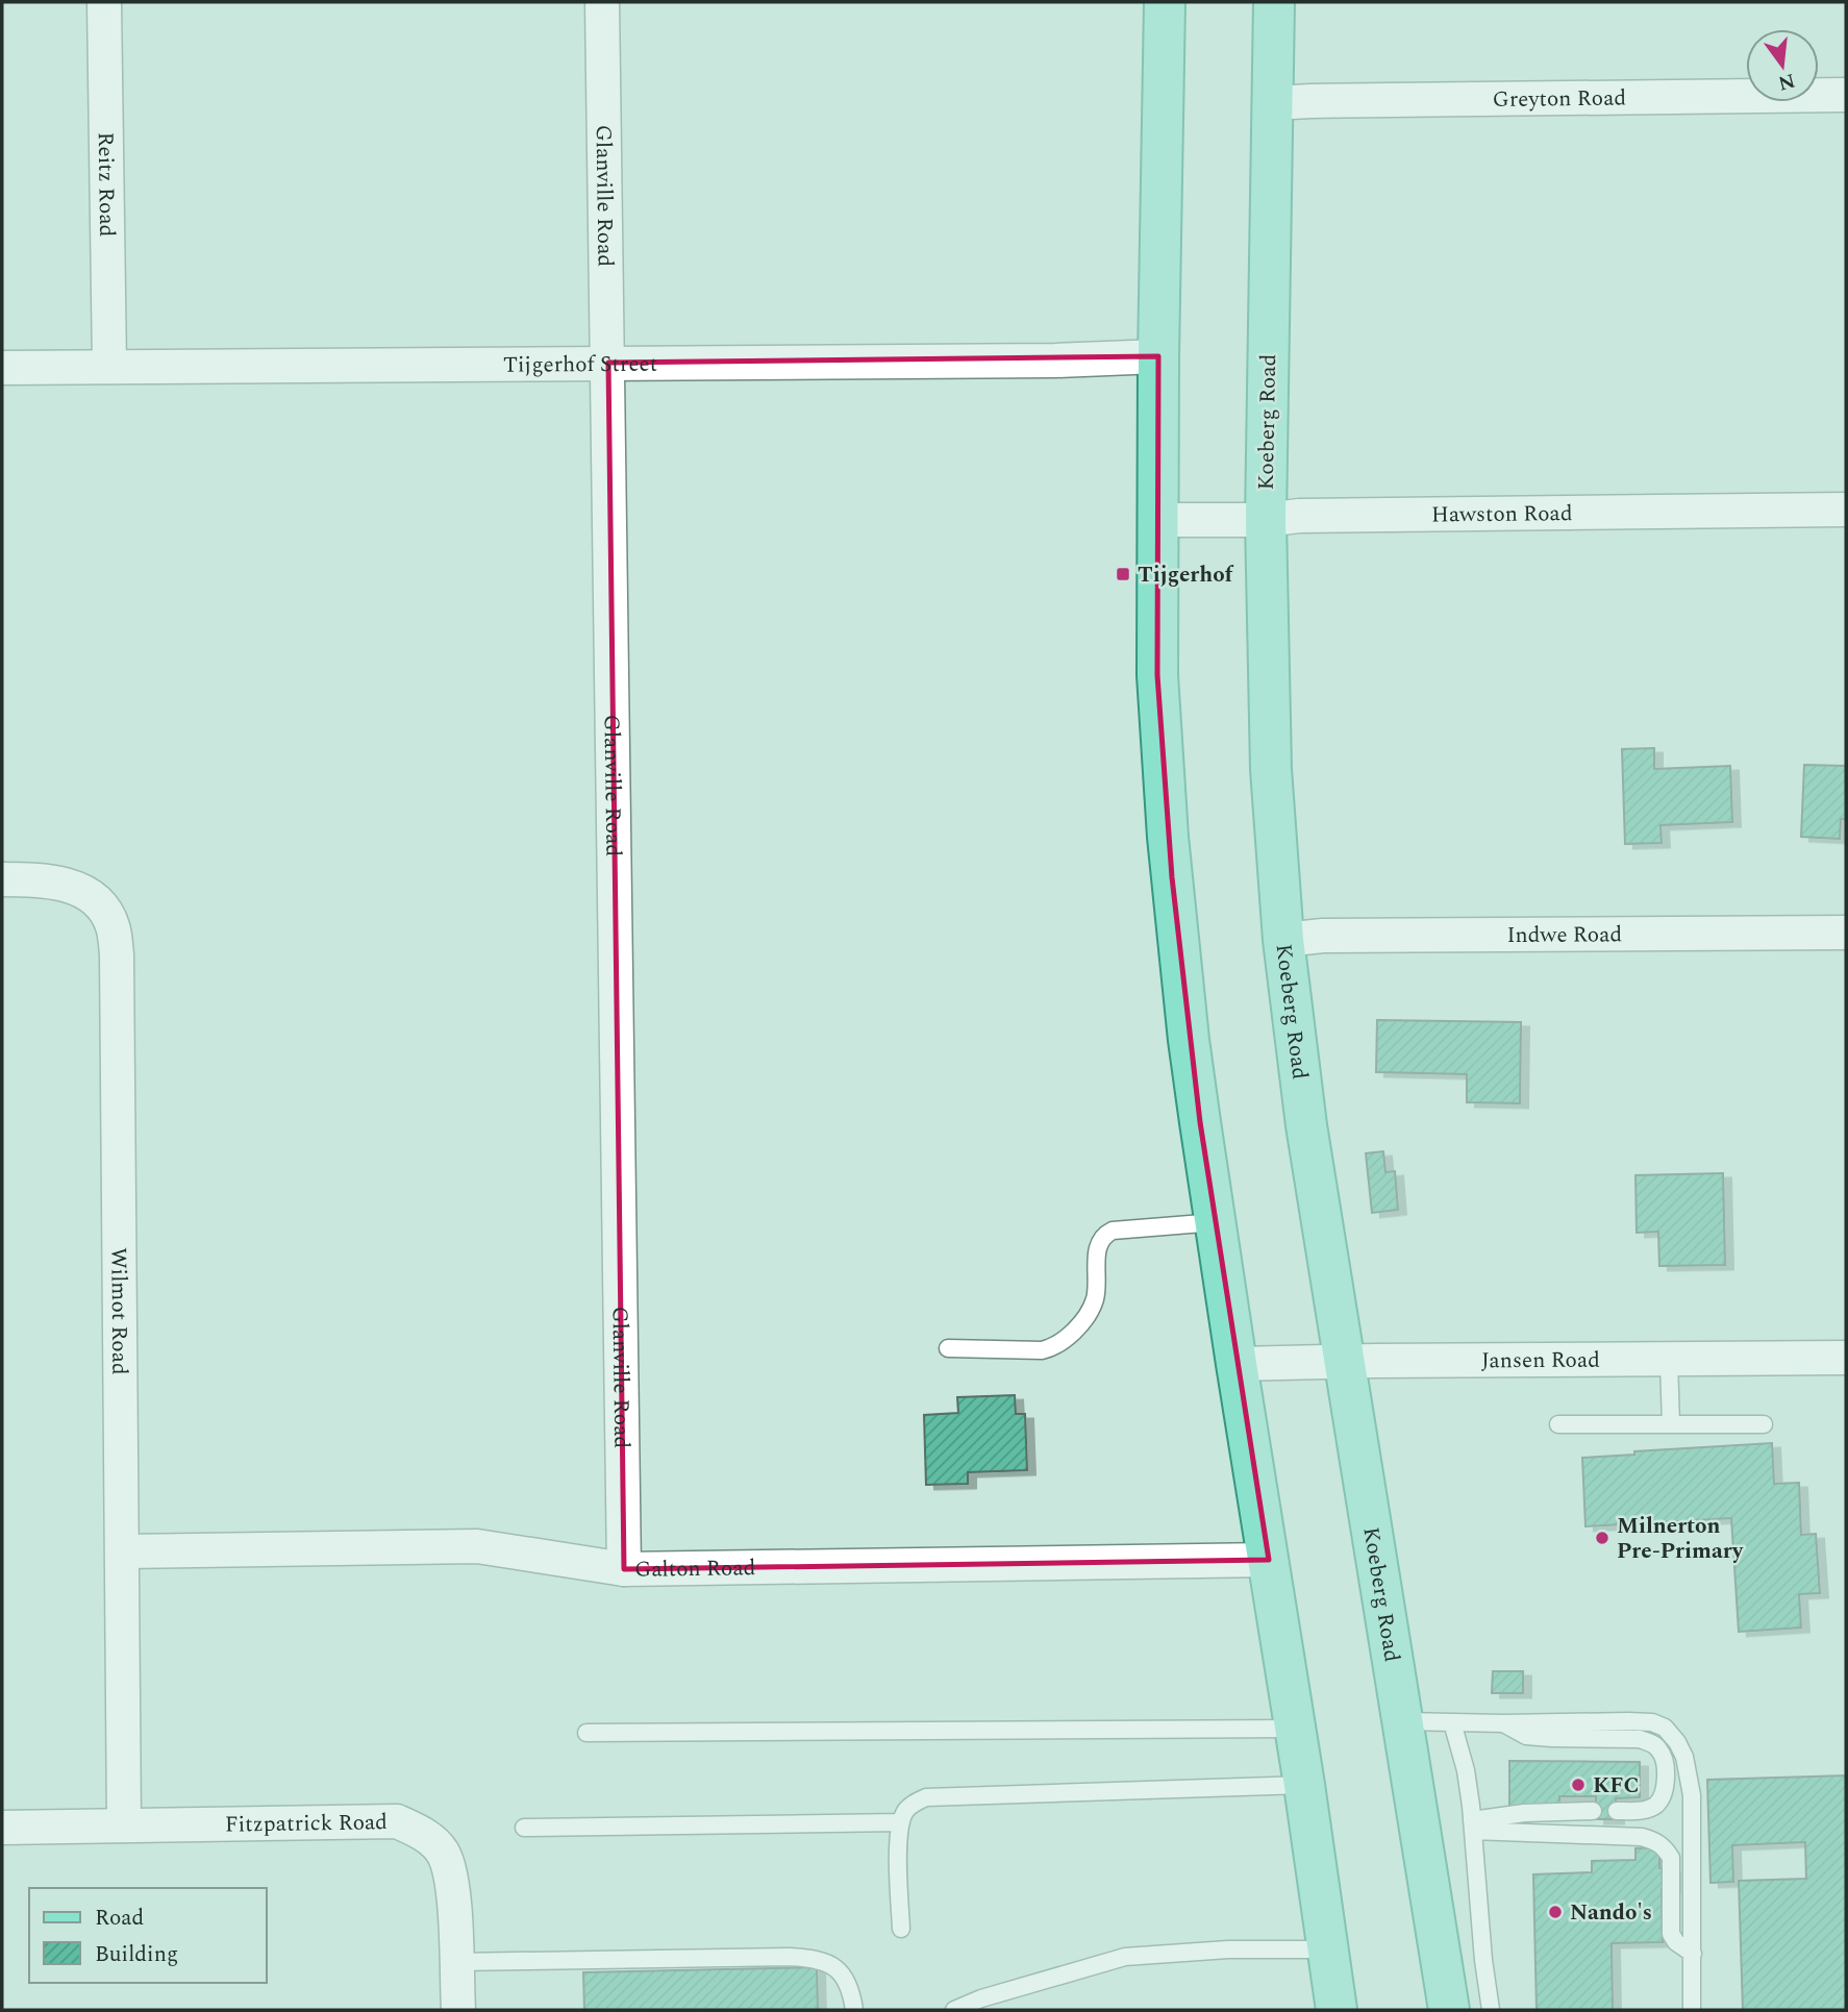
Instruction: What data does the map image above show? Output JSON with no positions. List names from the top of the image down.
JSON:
{
  "streets": {
    "main road": ["Koeberg Road"],
    "street": [
      "Greyton Road",
      "Reitz Road",
      "Glanville Road",
      "Tijgerhof Street",
      "Hawston Road",
      "Indwe Road",
      "Wilmot Road",
      "Jansen Road",
      "Galton Road",
      "Fitzpatrick Road"
    ]
  },
  "crossings": [
    ["Greyton Road", "Koeberg Road"],
    ["Reitz Road", "Tijgerhof Street"],
    ["Glanville Road", "Tijgerhof Street"],
    ["Glanville Road", "Galton Road"],
    ["Koeberg Road", "Hawston Road"],
    ["Koeberg Road", "Indwe Road"],
    ["Koeberg Road", "Jansen Road"],
    ["Wilmot Road", "Galton Road"],
    ["Wilmot Road", "Fitzpatrick Road"]
  ],
  "places": {
    "transit": ["Tijgerhof"],
    "other": ["Milnerton Pre-Primary", "KFC", "Nando's"]
  },
  "legend": ["Road", "Building"],
  "north": "bottom"
}
